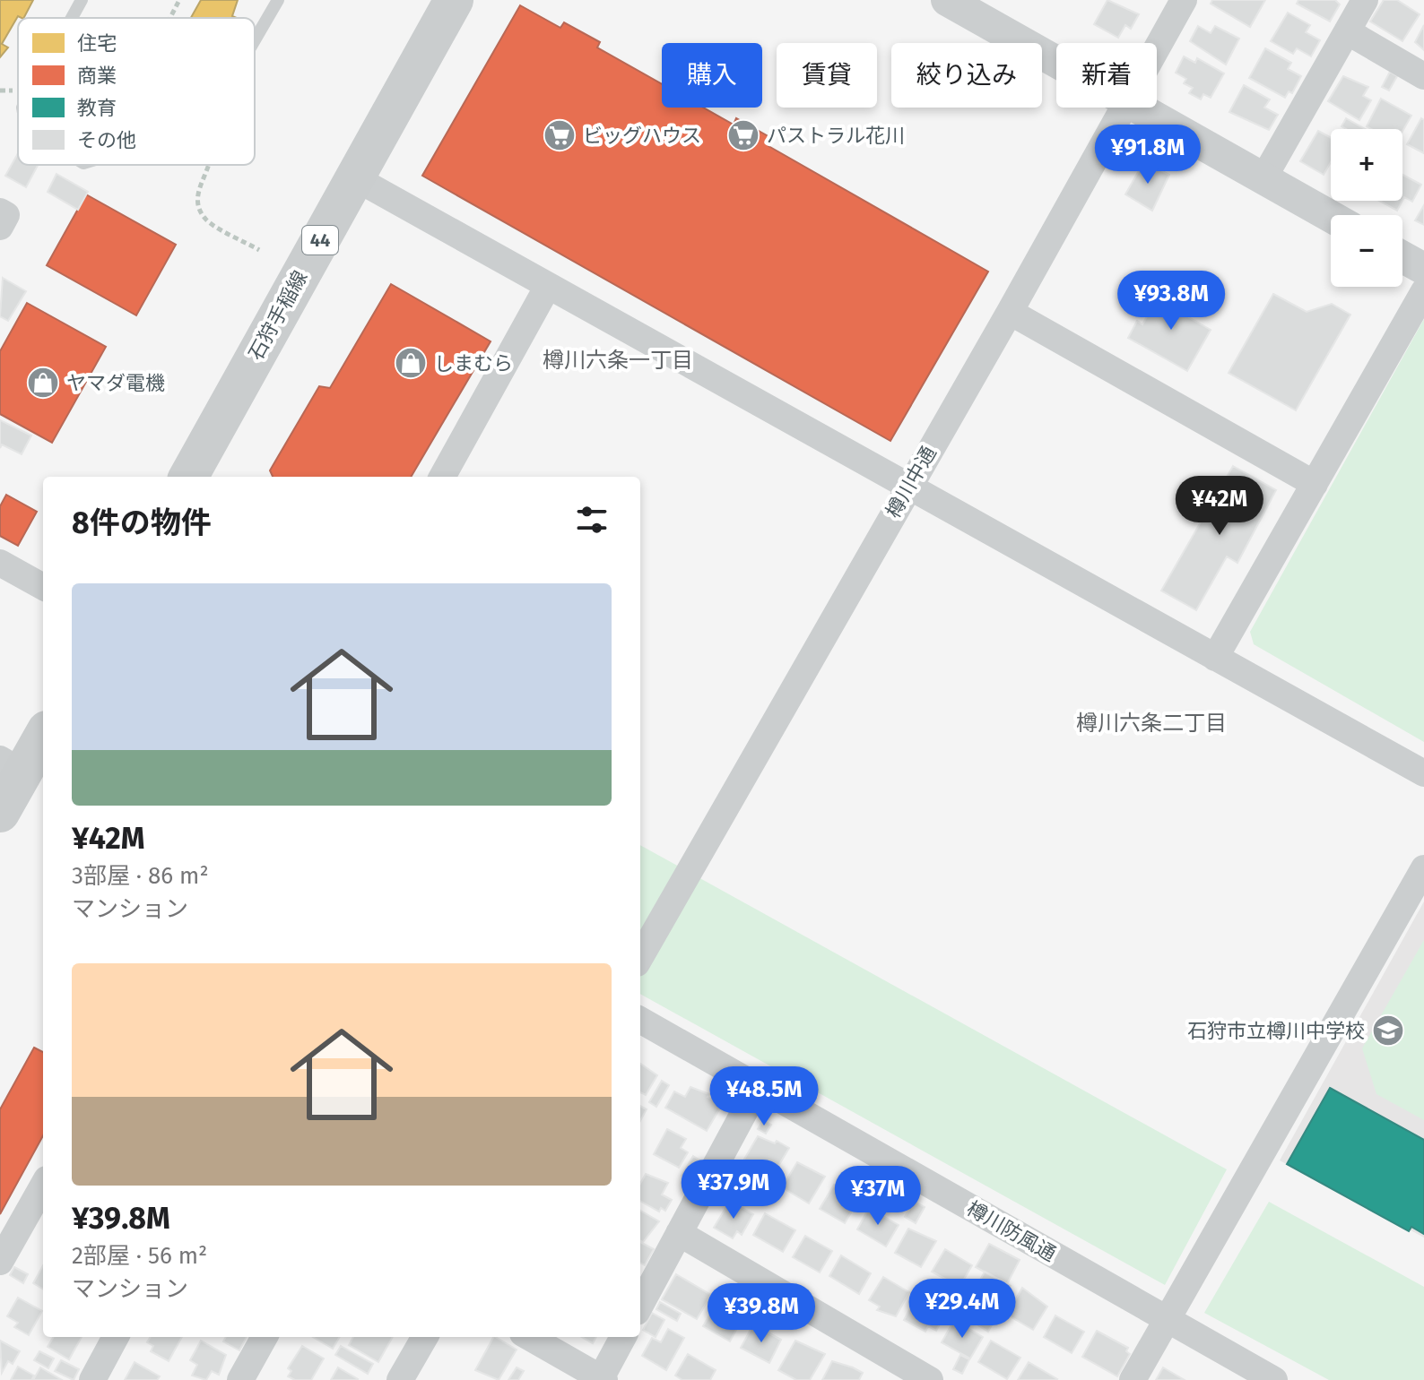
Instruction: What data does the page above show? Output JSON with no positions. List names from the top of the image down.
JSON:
{
  "streets": {
    "main road": ["44", "石狩手稲線"],
    "street": ["樽川中通", "樽川防風通"]
  },
  "districts": ["樽川六条一丁目", "樽川六条二丁目"],
  "places": {
    "supermarket": ["ビッグハウス", "パストラル花川"],
    "shop": ["しまむら", "ヤマダ電機"],
    "school or university": ["石狩市立樽川中学校"]
  },
  "legend": [
    "住宅",
    "商業",
    "教育",
    "その他"
  ],
  "page": {
    "chip": [
      "購入",
      "賃貸",
      "絞り込み",
      "新着"
    ],
    "price": [
      "¥91.8M",
      "¥93.8M",
      "¥42M",
      "¥48.5M",
      "¥37.9M",
      "¥37M",
      "¥29.4M",
      "¥39.8M"
    ],
    "map_buttons": ["+", "−"],
    "heading": "8件の物件",
    "list": [
      {
        "name": "¥42M",
        "note": "3部屋 · 86 m² · マンション"
      },
      {
        "name": "¥39.8M",
        "note": "2部屋 · 56 m² · マンション"
      }
    ]
  }
}
